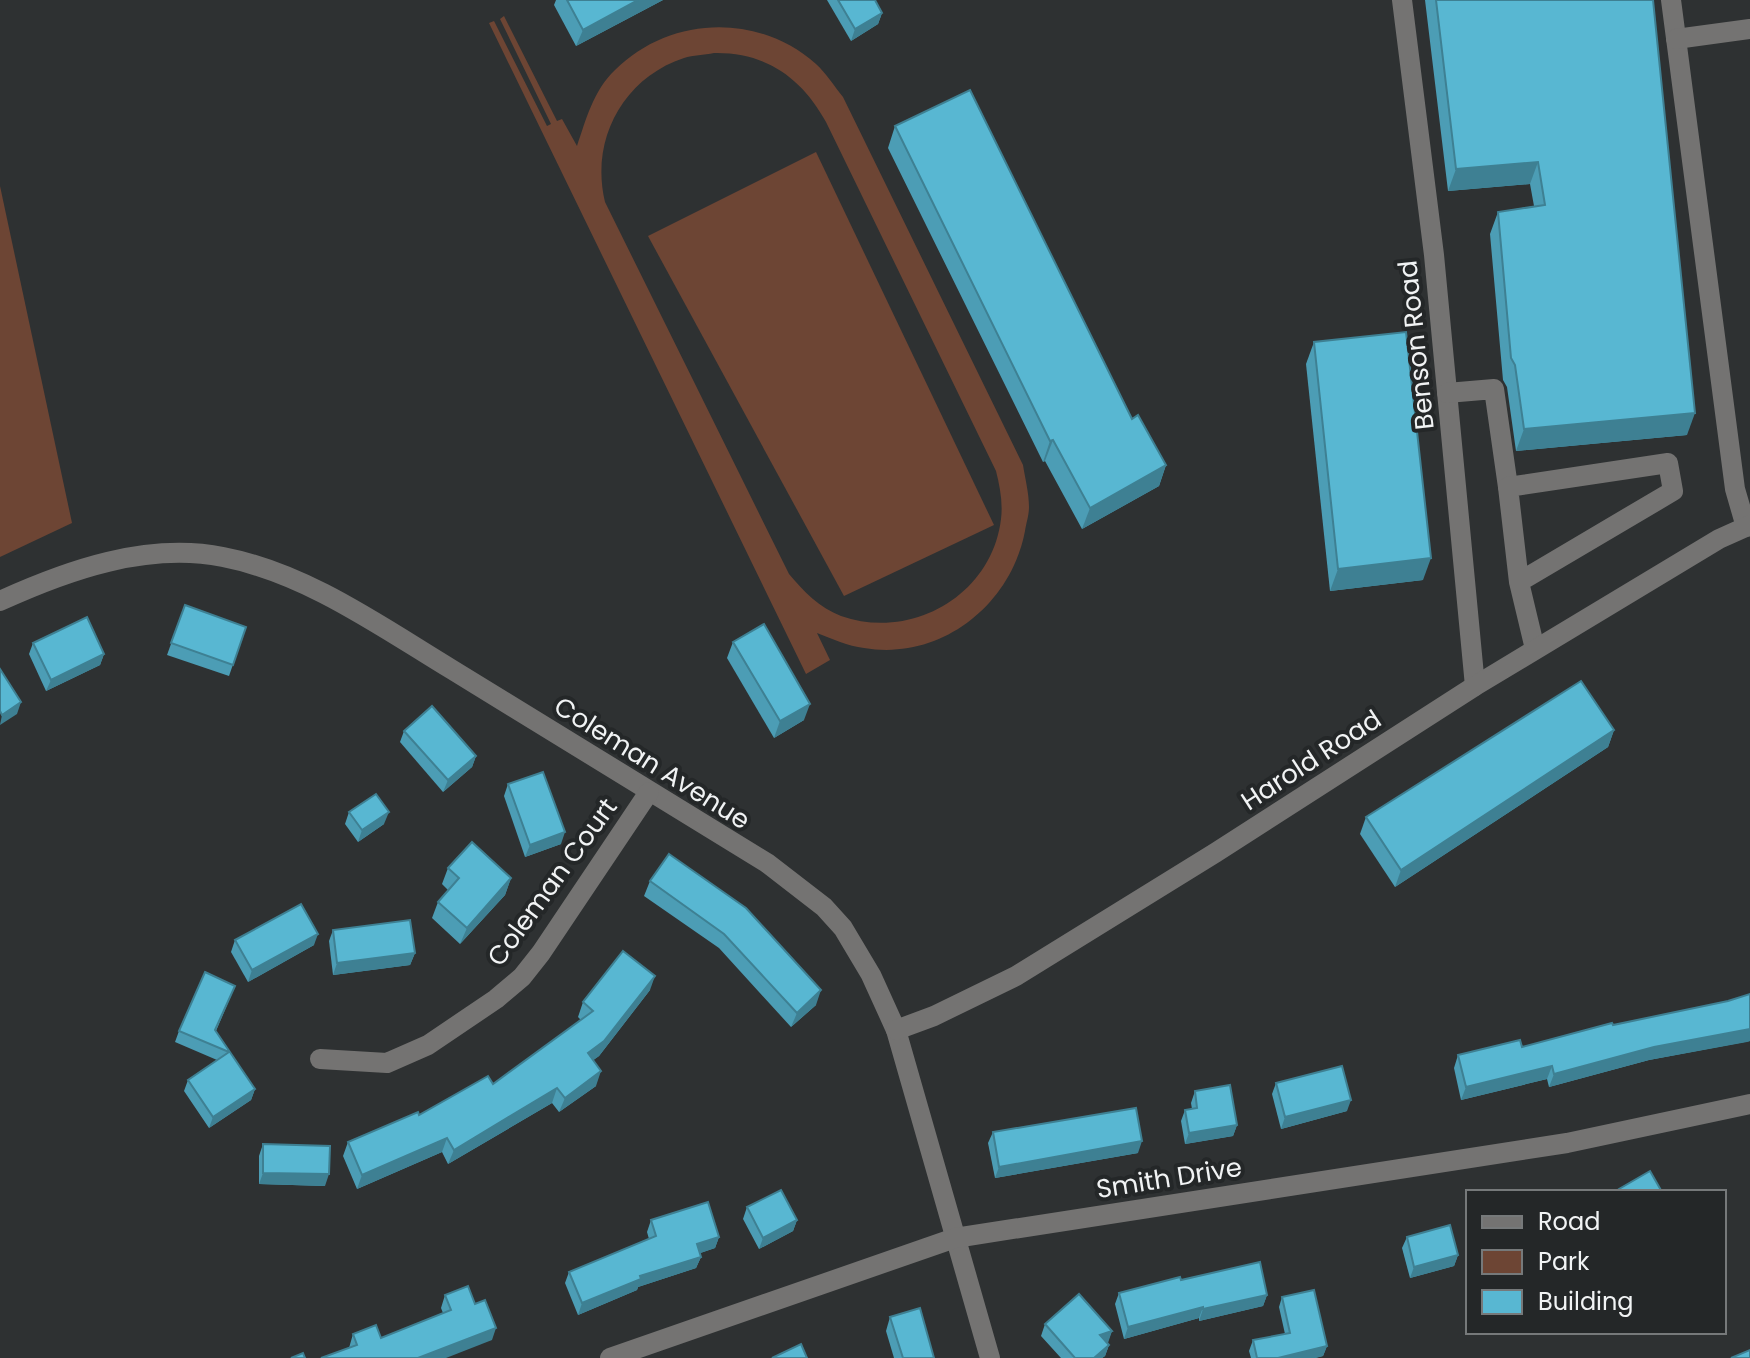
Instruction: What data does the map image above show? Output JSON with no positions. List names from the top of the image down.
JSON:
{
  "streets": {
    "street": [
      "Benson Road",
      "Harold Road",
      "Coleman Avenue",
      "Coleman Court",
      "Smith Drive"
    ]
  },
  "crossings": [
    ["Benson Road", "Harold Road"],
    ["Harold Road", "Coleman Avenue"],
    ["Coleman Avenue", "Coleman Court"],
    ["Coleman Avenue", "Smith Drive"]
  ],
  "legend": ["Road", "Park", "Building"]
}
